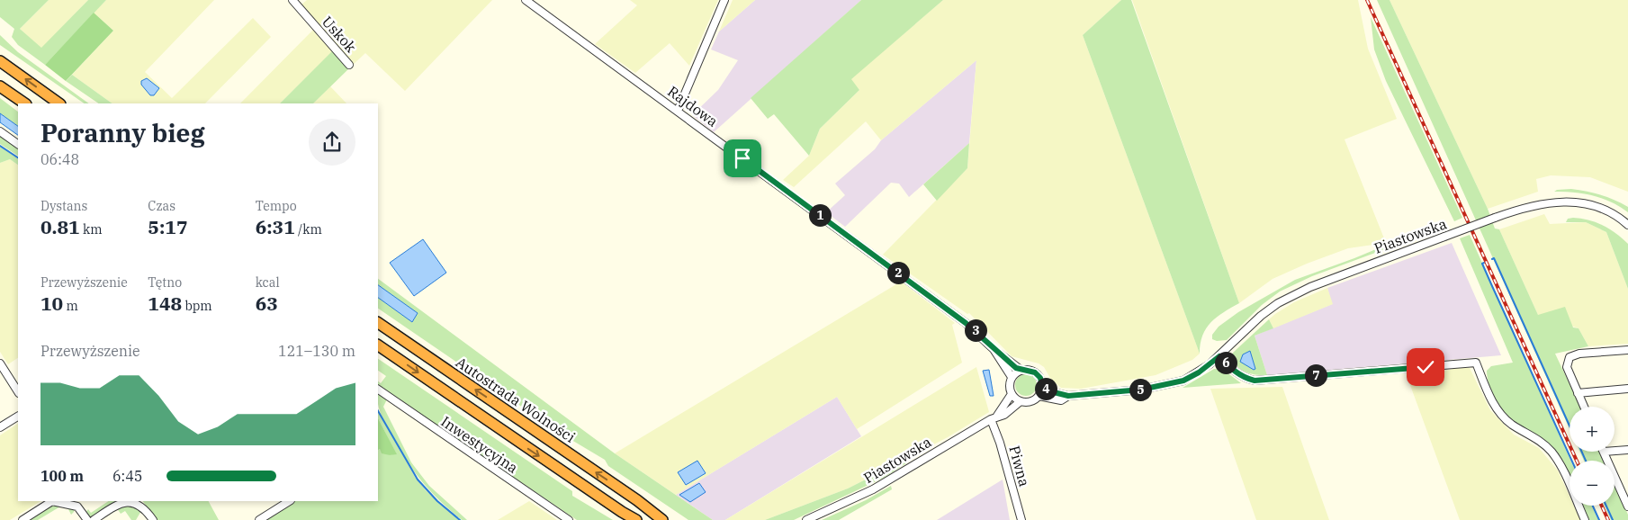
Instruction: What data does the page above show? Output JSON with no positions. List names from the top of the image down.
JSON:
{
  "streets": {
    "highway": ["Autostrada Wolności"],
    "street": [
      "Uskok",
      "Rajdowa",
      "Piastowska",
      "Inwestycyjna",
      "Piwna"
    ]
  },
  "crossings": [
    ["Rajdowa", "Piastowska"],
    ["Piastowska", "Piwna"]
  ],
  "page": {
    "heading": ["Poranny bieg", "06:48"],
    "stats": [
      ["Dystans", "0.81 km"],
      ["Czas", "5:17"],
      ["Tempo", "6:31 /km"],
      ["Przewyższenie", "10 m"],
      ["Tętno", "148 bpm"],
      ["kcal", "63"]
    ],
    "pins": [
      "1",
      "2",
      "3",
      "6",
      "7",
      "4",
      "5"
    ],
    "chart": ["Przewyższenie", "121–130 m"],
    "map_buttons": ["+", "−"],
    "list": [
      {
        "name": "100 m",
        "note": "6:45"
      }
    ]
  }
}
